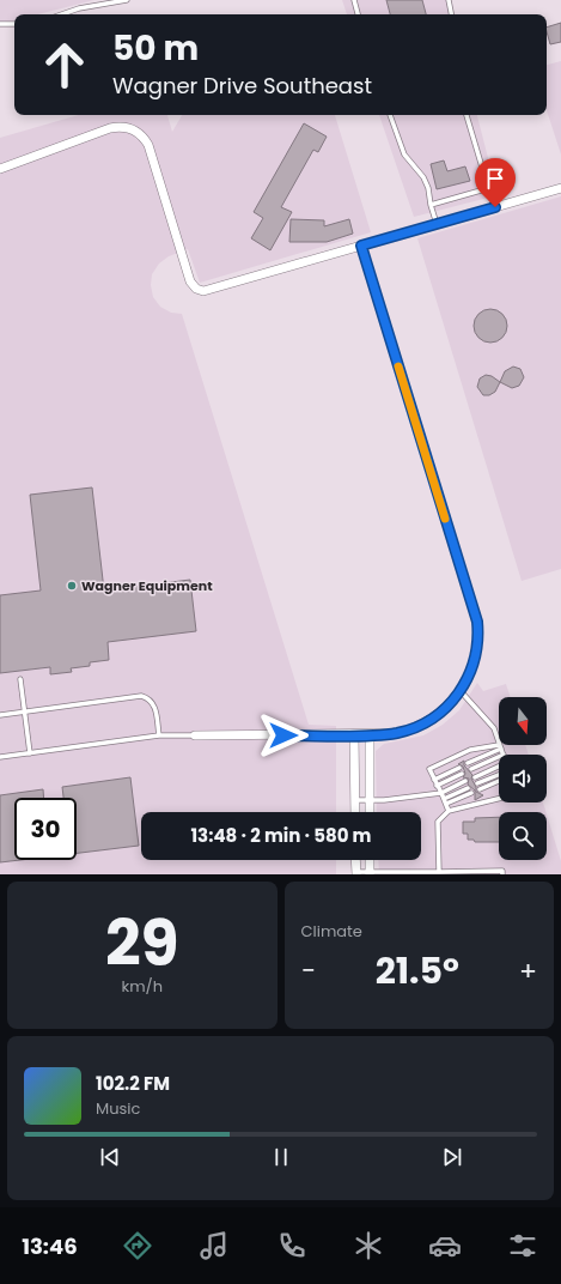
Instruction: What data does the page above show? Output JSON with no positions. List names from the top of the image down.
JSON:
{
  "places": ["Wagner Equipment"],
  "north": "bottom",
  "page": {
    "turn": ["50 m", "Wagner Drive Southeast"],
    "limit": "30",
    "trip": "13:48 · 2 min · 580 m",
    "tile": [
      ["29", "km/h"],
      "Climate"
    ],
    "heat": ["−", "21.5°", "+"],
    "song": ["102.2 FM", "Music"],
    "tabs": "13:46"
  }
}
